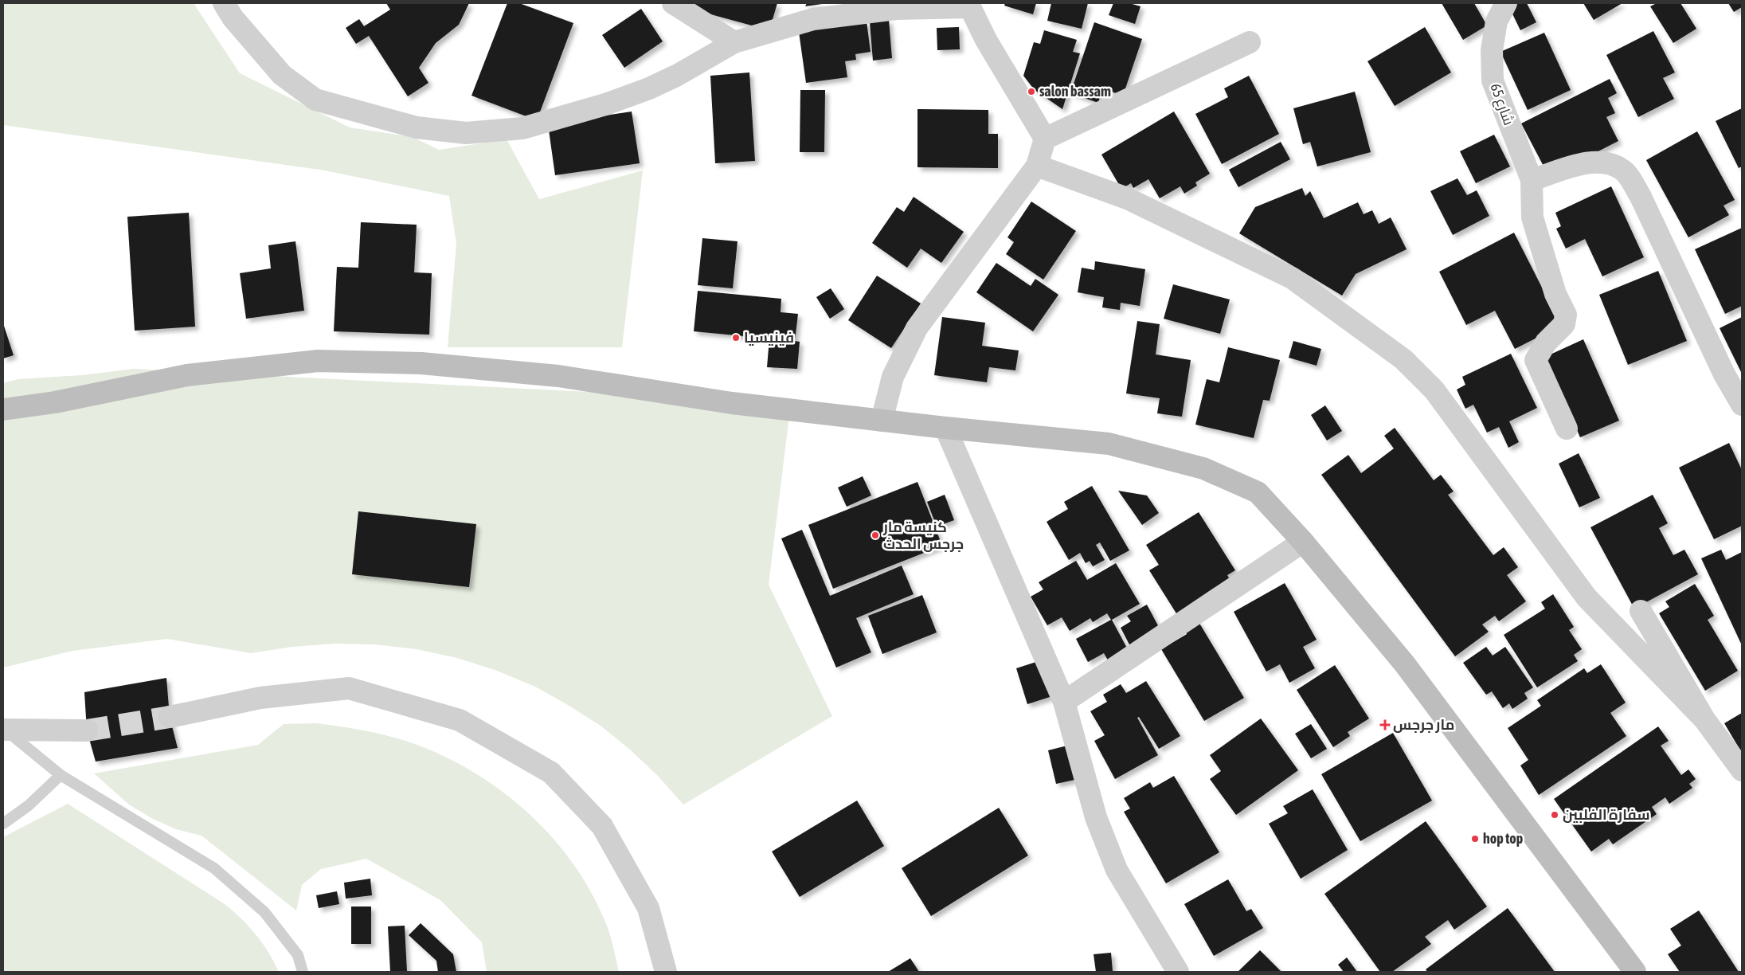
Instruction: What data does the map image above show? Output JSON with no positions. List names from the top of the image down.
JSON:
{
  "streets": {
    "street": ["شارع 65"]
  },
  "places": {
    "other": [
      "salon bassam",
      "فينيسيا",
      "كنيسة مار جرجس الحدث",
      "سفارة الفلبين",
      "hop top"
    ],
    "health": ["مار جرجس"]
  }
}
